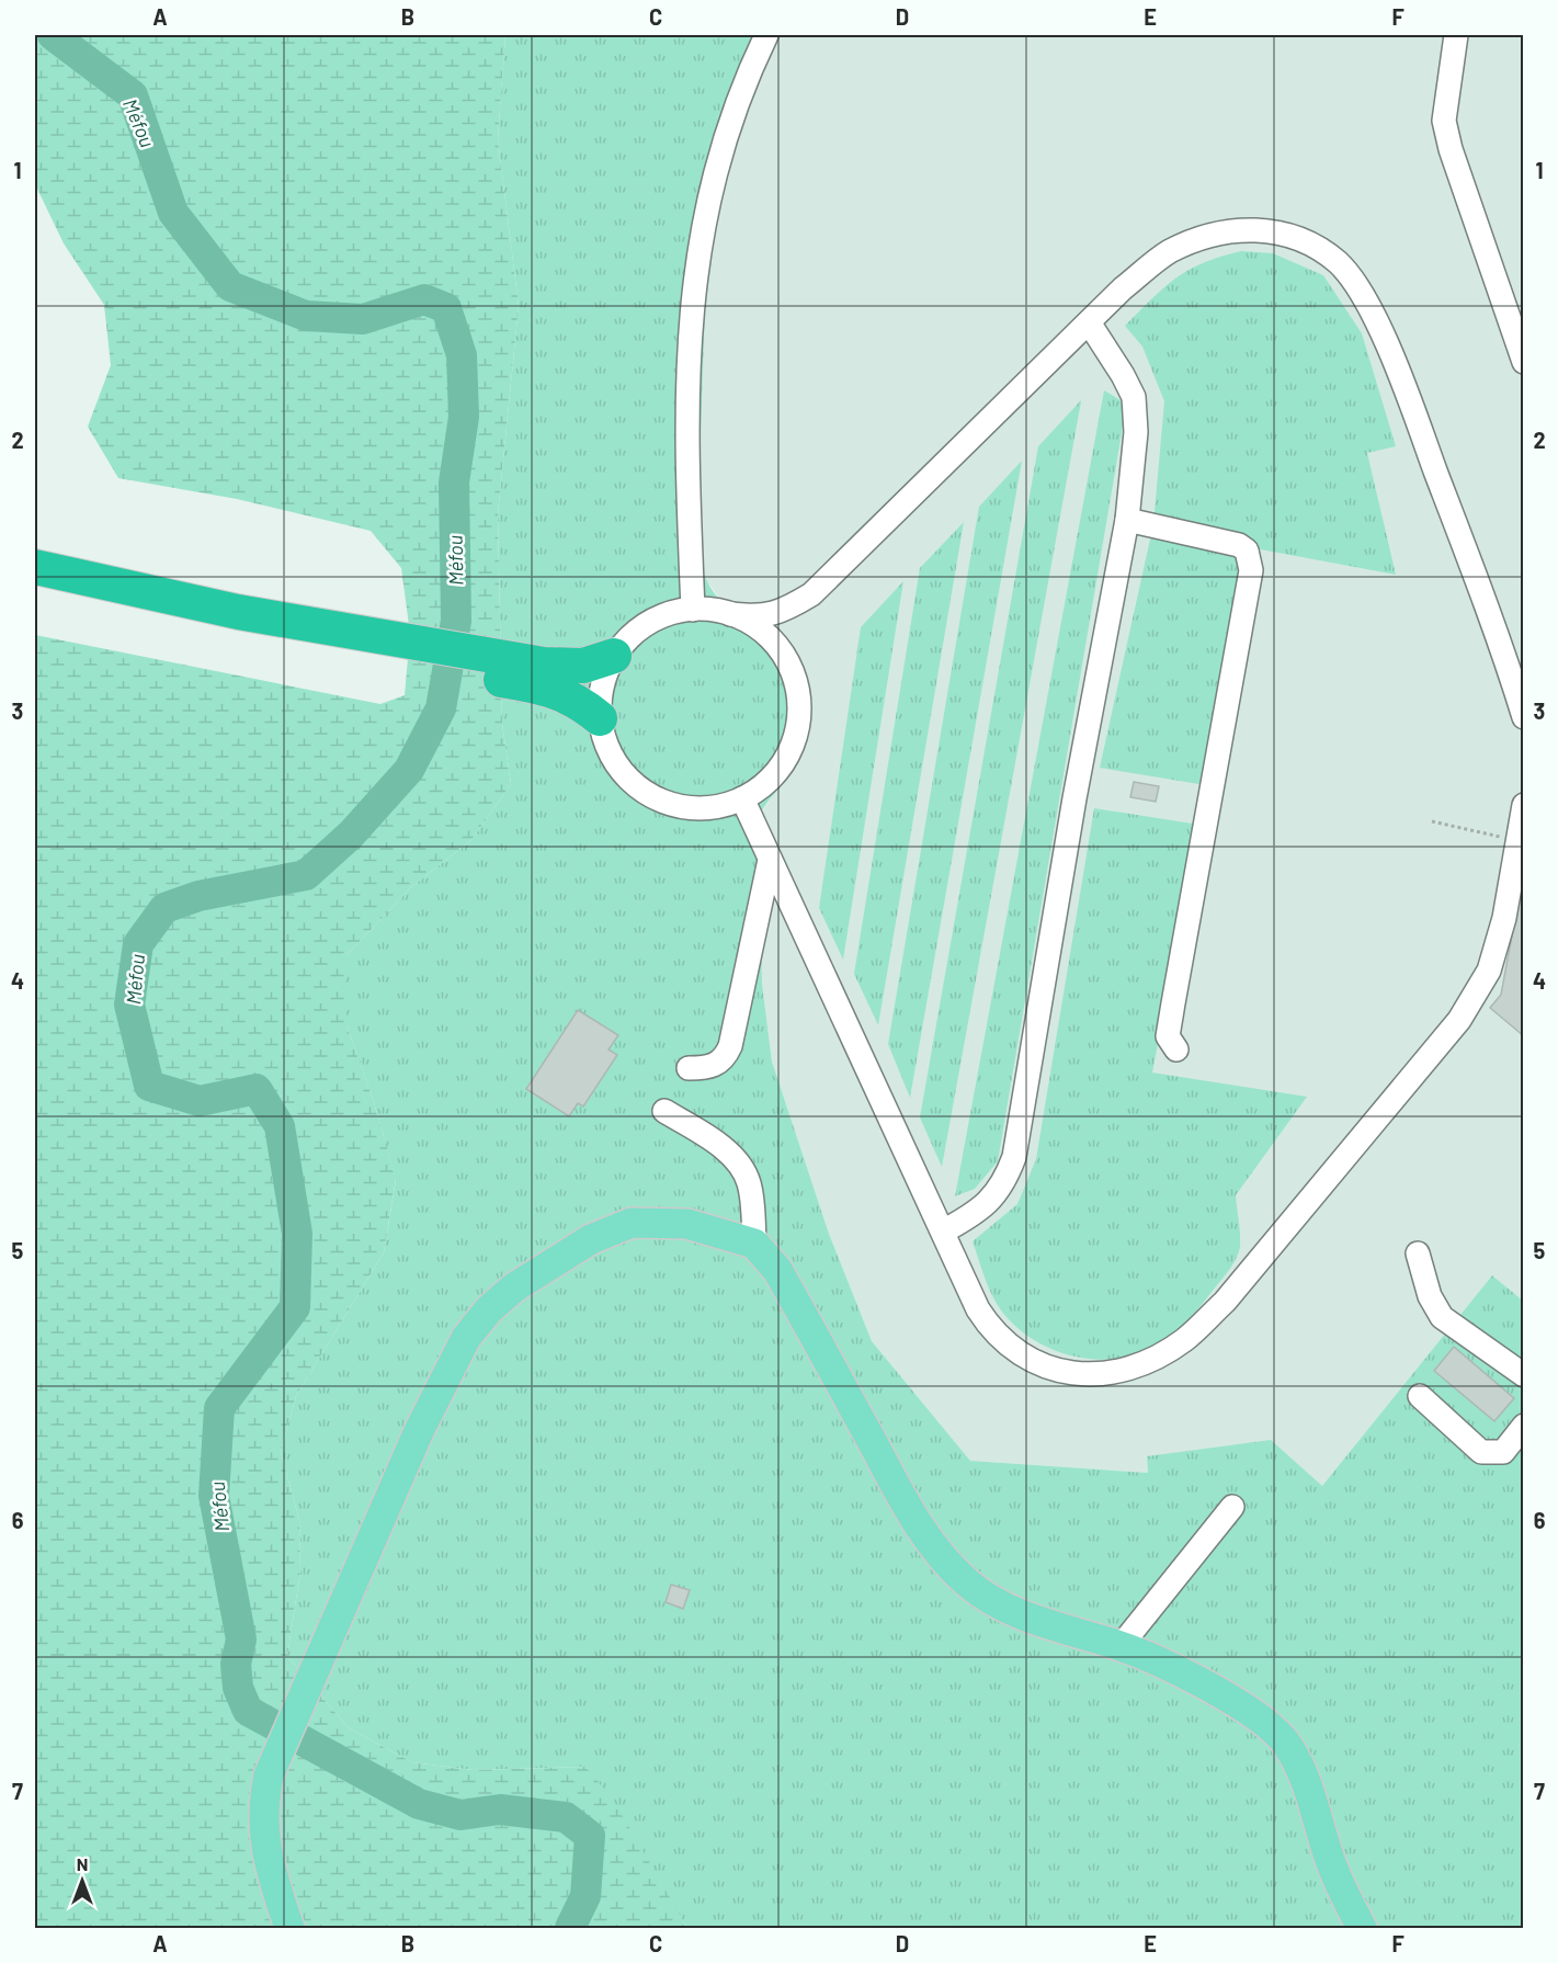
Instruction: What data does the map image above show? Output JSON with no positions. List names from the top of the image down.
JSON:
{
  "water": ["Méfou"],
  "north": "top",
  "grid": {
    "columns": [
      "A",
      "B",
      "C",
      "D",
      "E",
      "F"
    ],
    "rows": [
      "1",
      "2",
      "3",
      "4",
      "5",
      "6",
      "7"
    ]
  }
}
